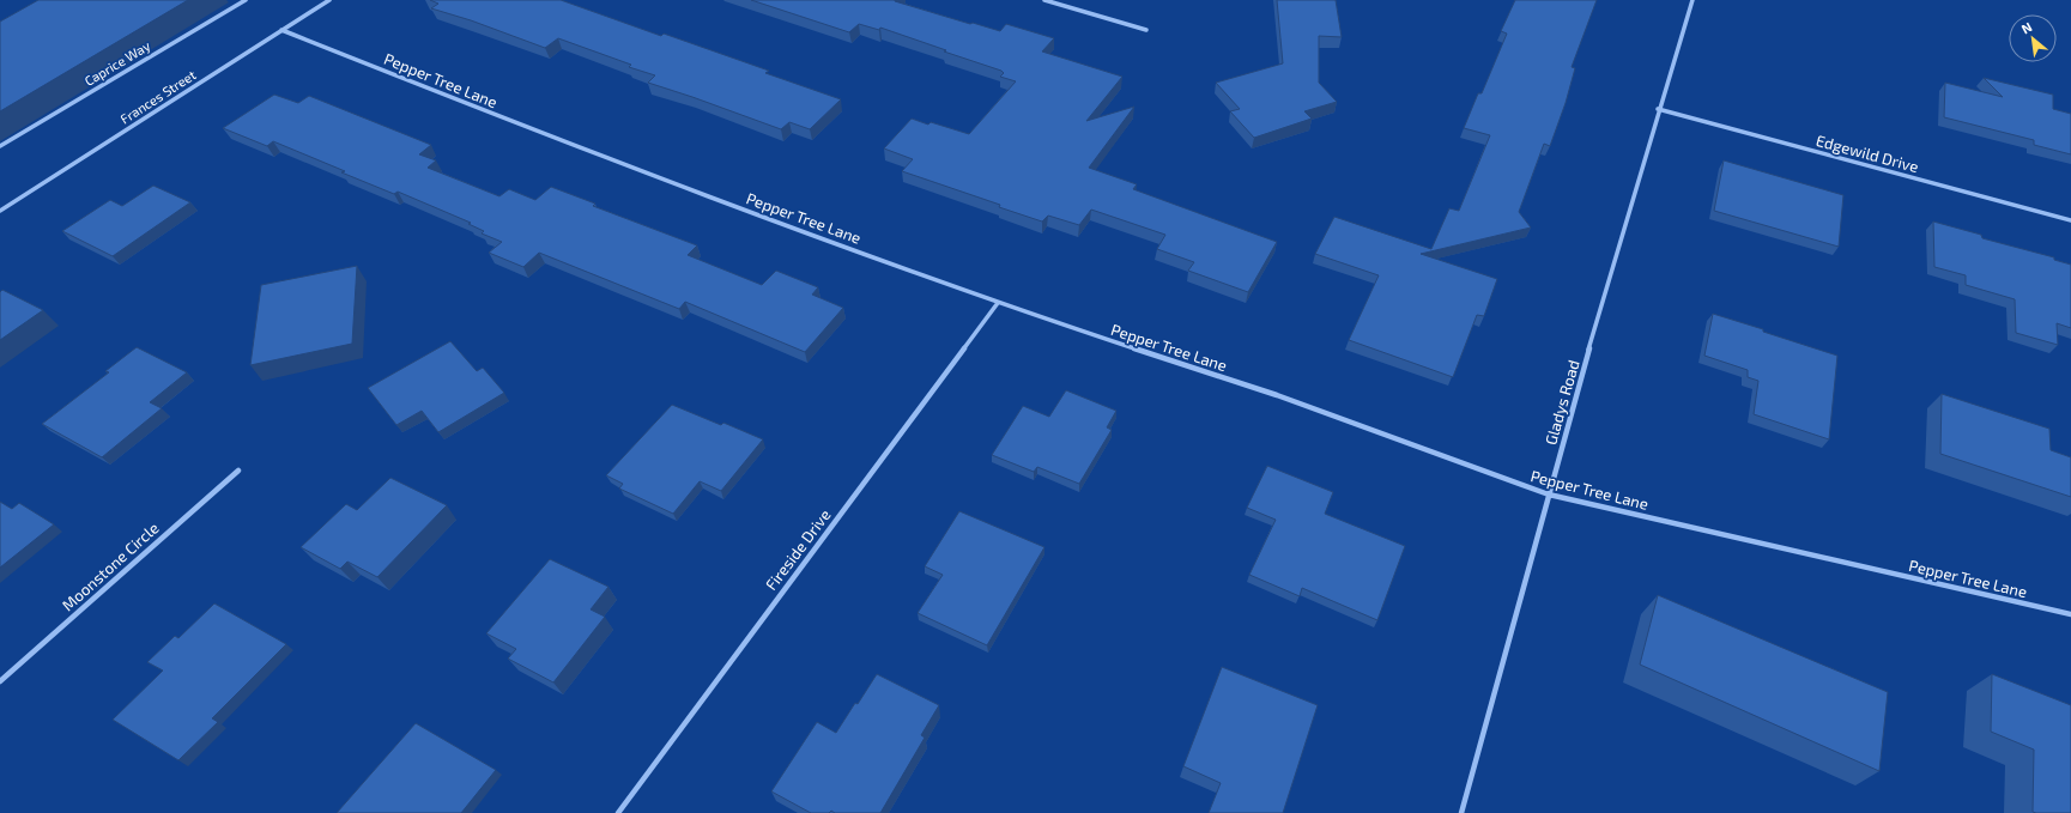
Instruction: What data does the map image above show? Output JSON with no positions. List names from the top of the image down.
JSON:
{
  "streets": {
    "street": [
      "Caprice Way",
      "Pepper Tree Lane",
      "Frances Street",
      "Edgewild Drive",
      "Gladys Road",
      "Fireside Drive",
      "Moonstone Circle"
    ]
  },
  "crossings": [
    ["Pepper Tree Lane", "Frances Street"],
    ["Pepper Tree Lane", "Gladys Road"],
    ["Pepper Tree Lane", "Fireside Drive"],
    ["Edgewild Drive", "Gladys Road"]
  ],
  "north": "top left"
}
